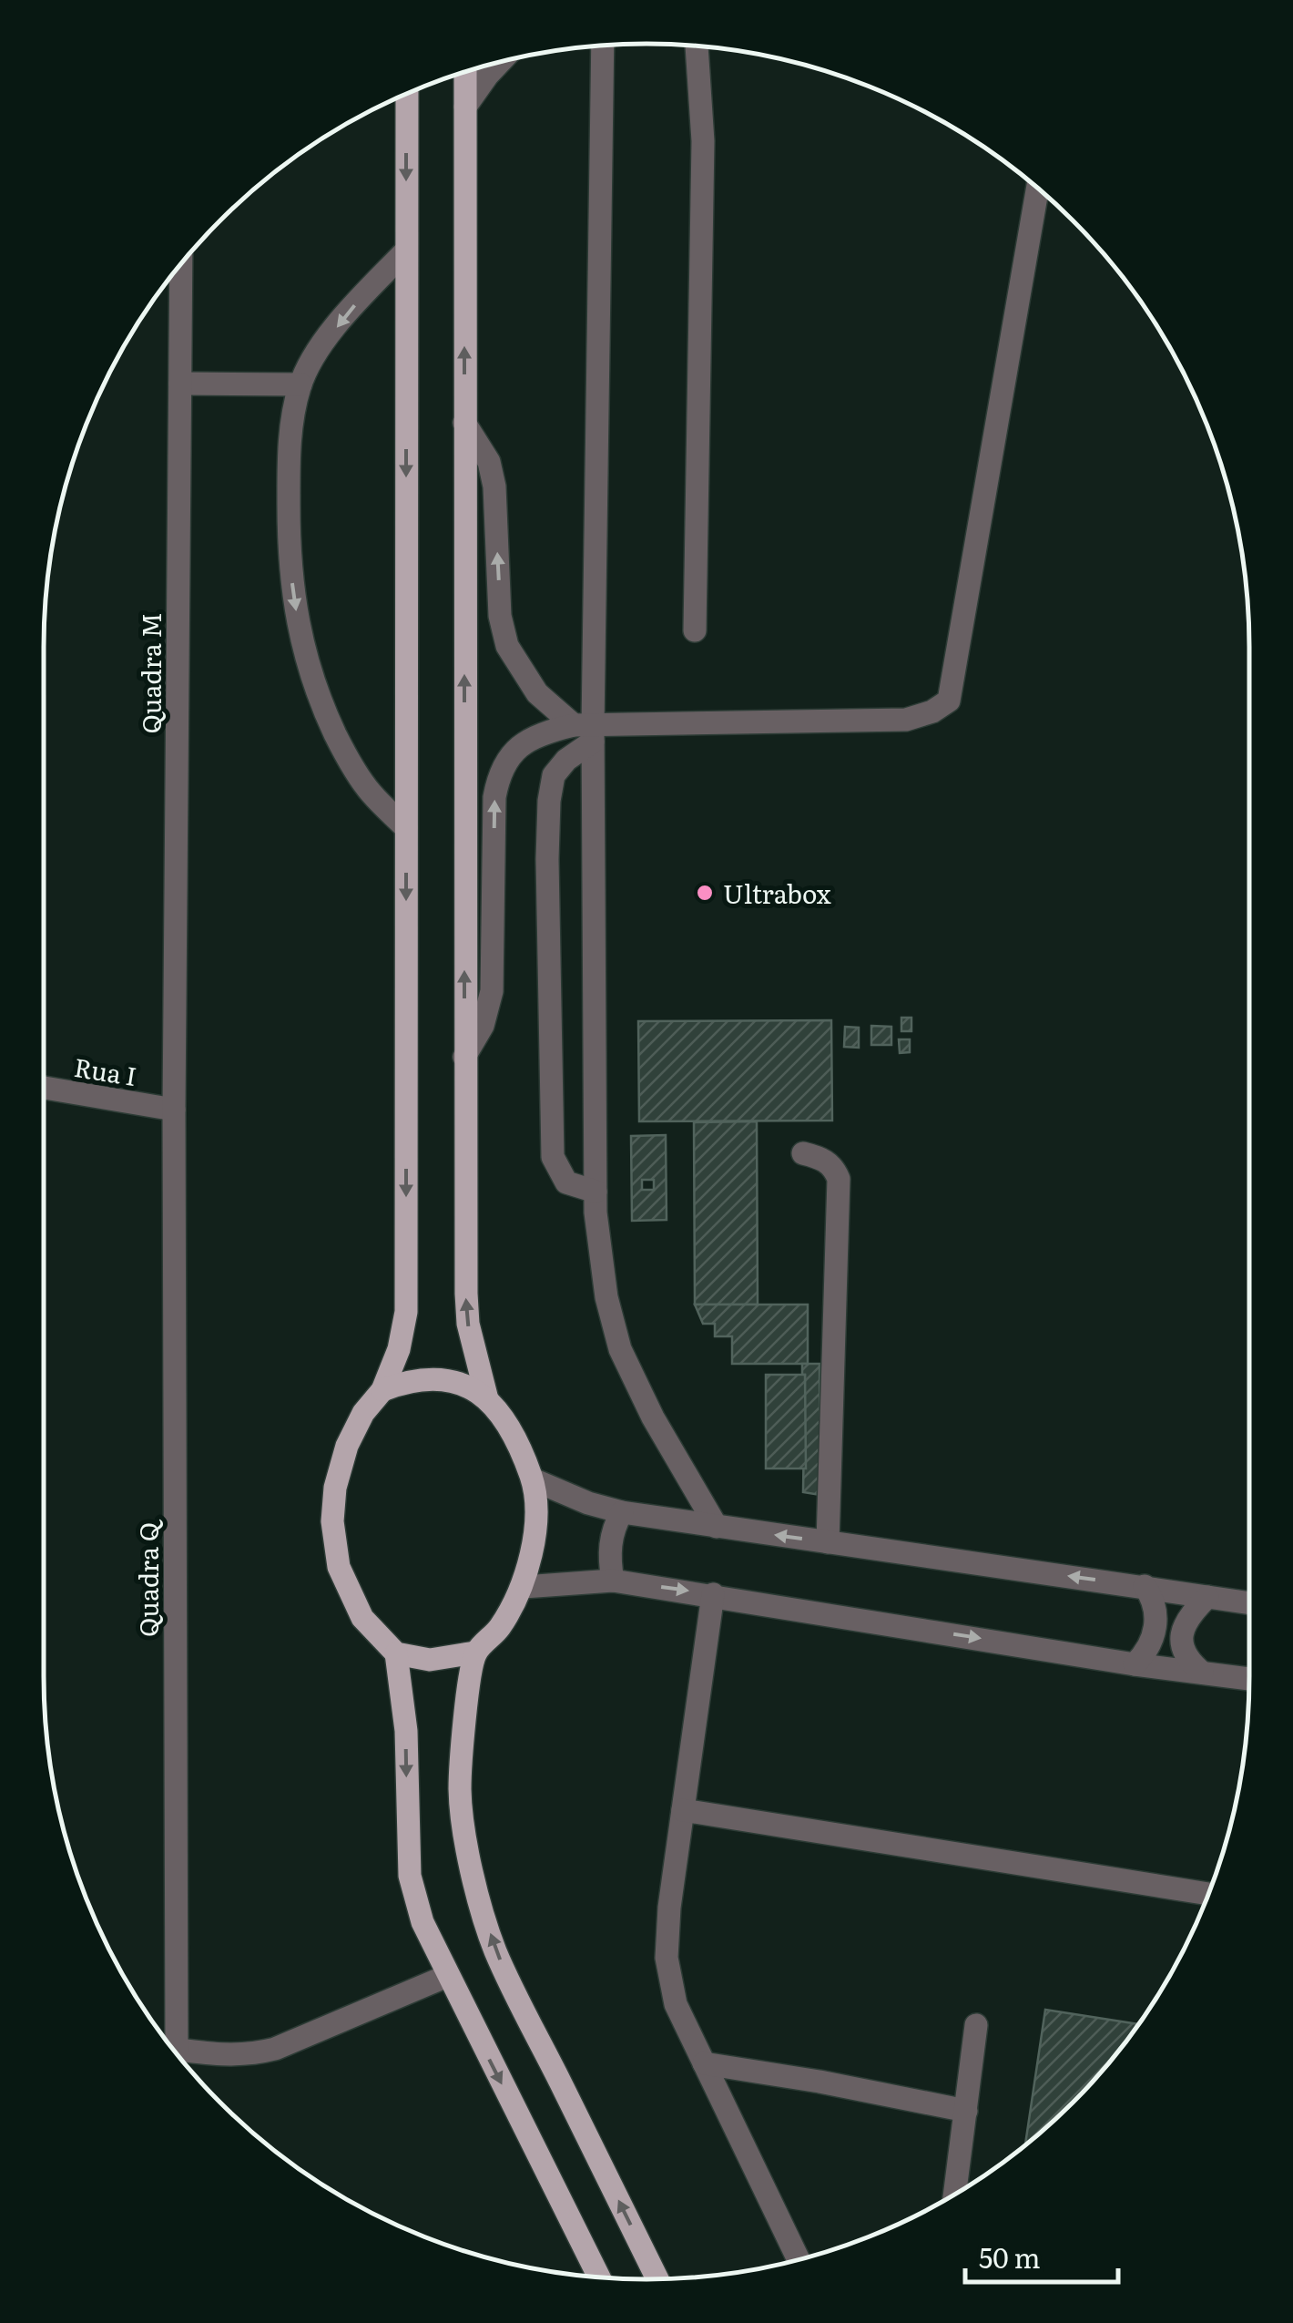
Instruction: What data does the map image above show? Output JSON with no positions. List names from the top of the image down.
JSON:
{
  "streets": {
    "street": ["Quadra M", "Rua I", "Quadra Q"]
  },
  "crossings": [
    ["Quadra M", "Rua I"],
    ["Quadra M", "Quadra Q"],
    ["Rua I", "Quadra Q"]
  ],
  "places": ["Ultrabox"],
  "scale_bar": "50 m"
}
